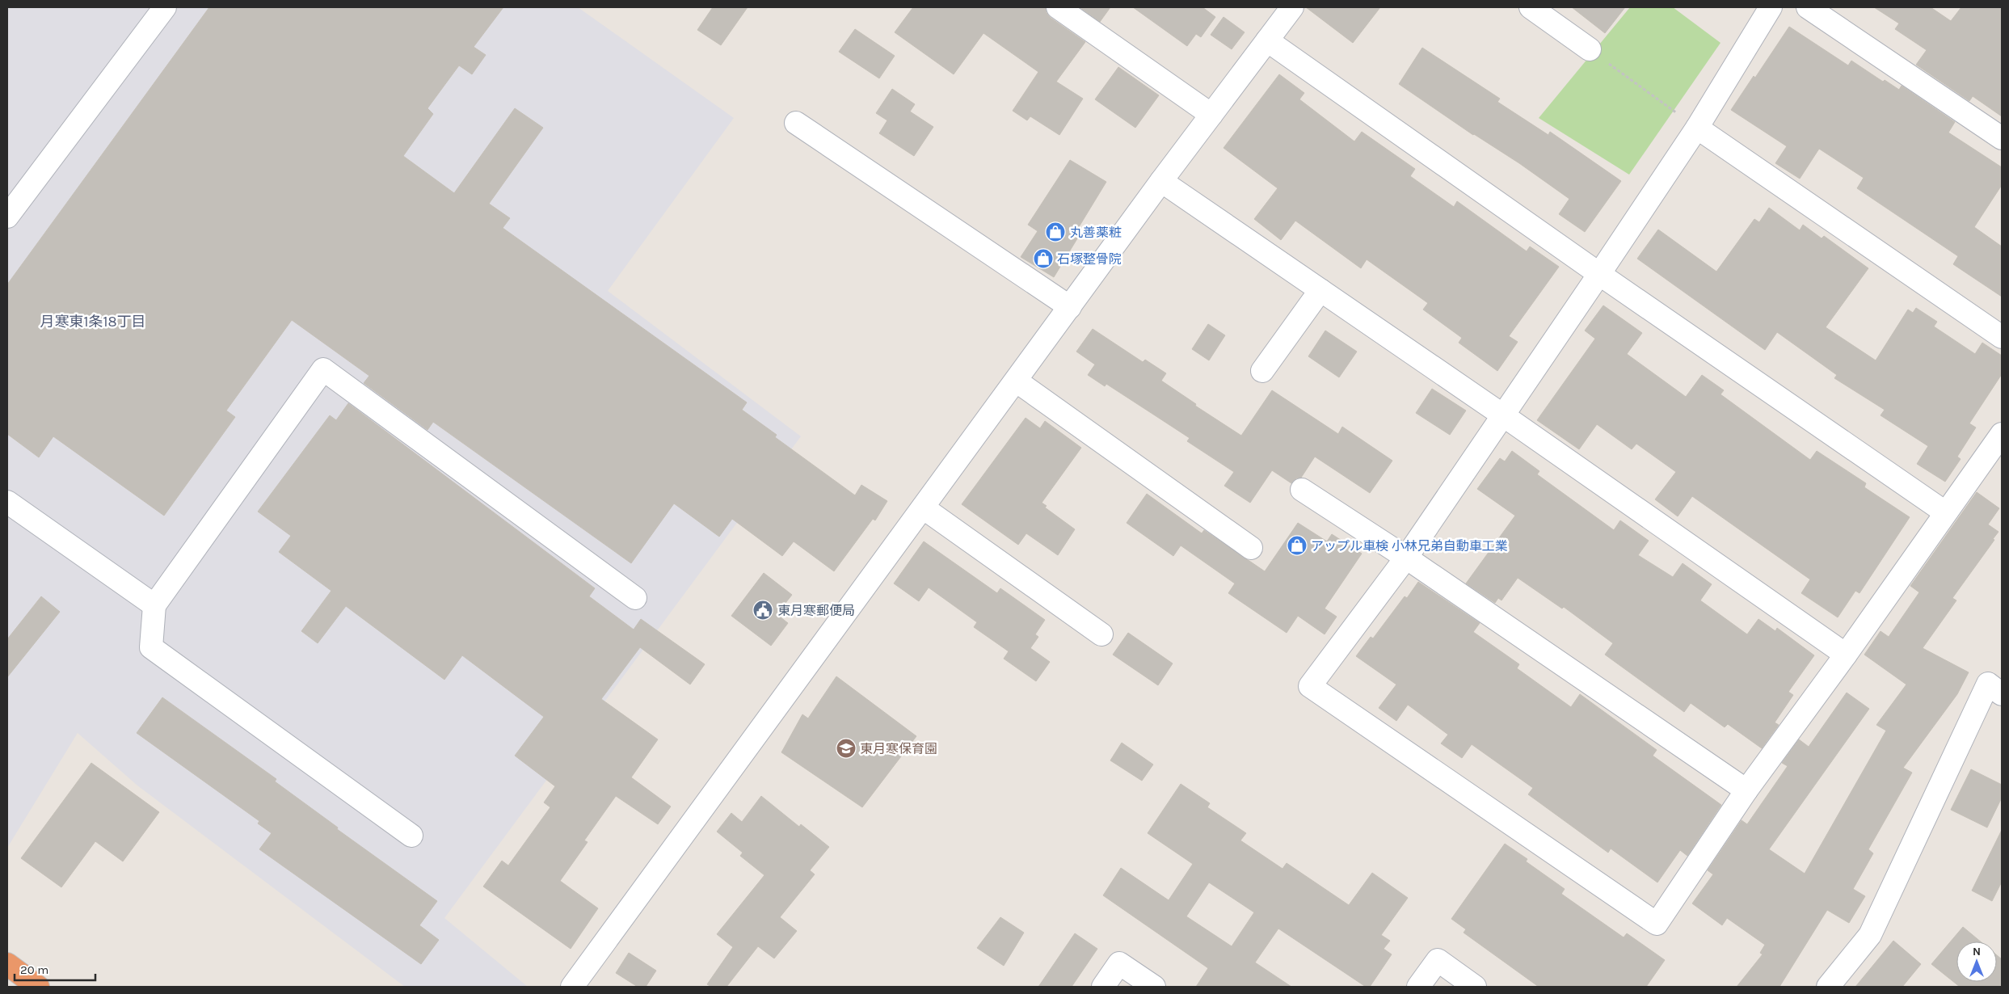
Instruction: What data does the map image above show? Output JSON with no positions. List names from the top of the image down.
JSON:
{
  "districts": ["月寒東1条18丁目"],
  "places": {
    "shop": ["丸善薬粧", "石塚整骨院", "アップル車検 小林兄弟自動車工業"],
    "public building": ["東月寒郵便局"],
    "school or university": ["東月寒保育園"]
  },
  "scale_bar": "20 m",
  "north": "top"
}
